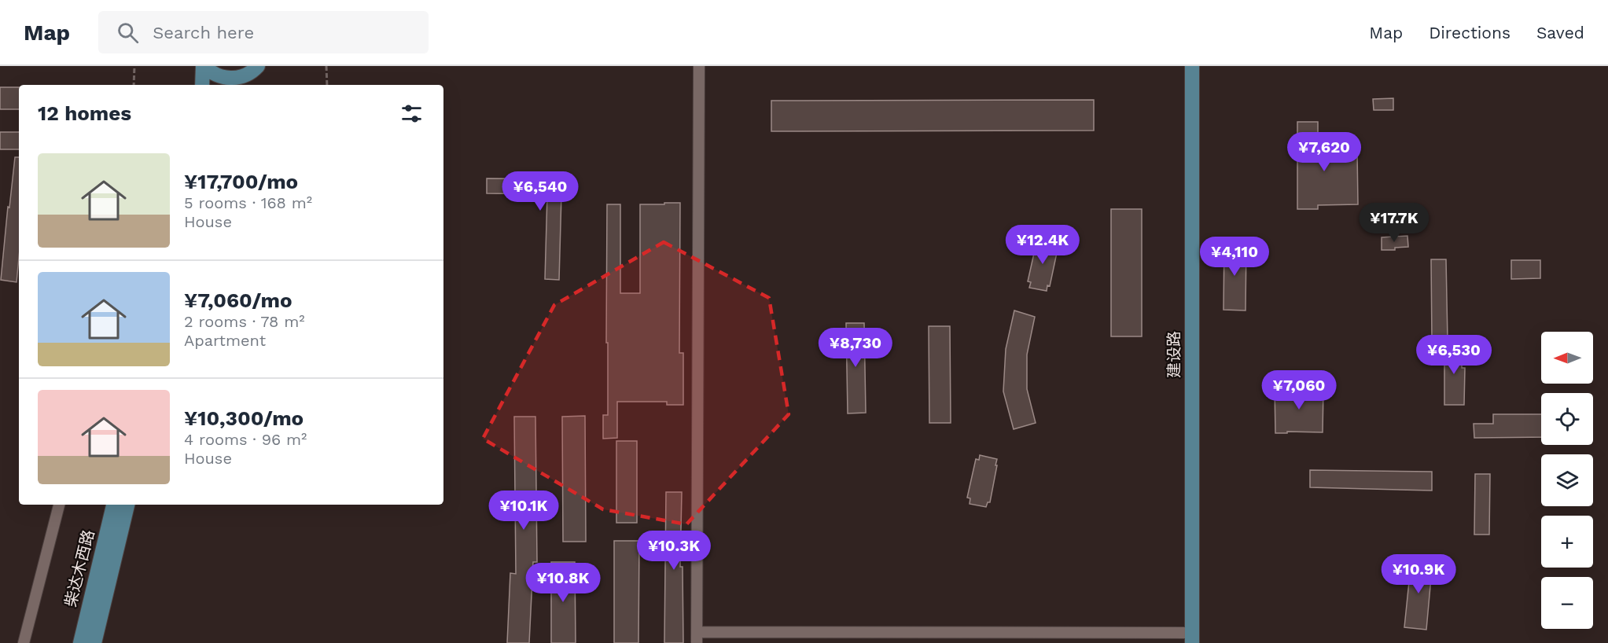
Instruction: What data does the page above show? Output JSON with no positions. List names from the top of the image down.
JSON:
{
  "streets": {
    "street": ["建设路", "柴达木西路"]
  },
  "north": "left",
  "page": {
    "header": "Map",
    "search": "Search here",
    "nav": ["Map", "Directions", "Saved"],
    "heading": "12 homes",
    "price": [
      "¥7,620",
      "¥6,540",
      "¥17.7K",
      "¥12.4K",
      "¥4,110",
      "¥8,730",
      "¥6,530",
      "¥7,060",
      "¥10.1K",
      "¥10.3K",
      "¥10.9K",
      "¥10.8K"
    ],
    "list": [
      {
        "name": "¥17,700/mo",
        "note": "5 rooms · 168 m² · House"
      },
      {
        "name": "¥7,060/mo",
        "note": "2 rooms · 78 m² · Apartment"
      },
      {
        "name": "¥10,300/mo",
        "note": "4 rooms · 96 m² · House"
      }
    ],
    "map_buttons": ["+", "−"]
  }
}
